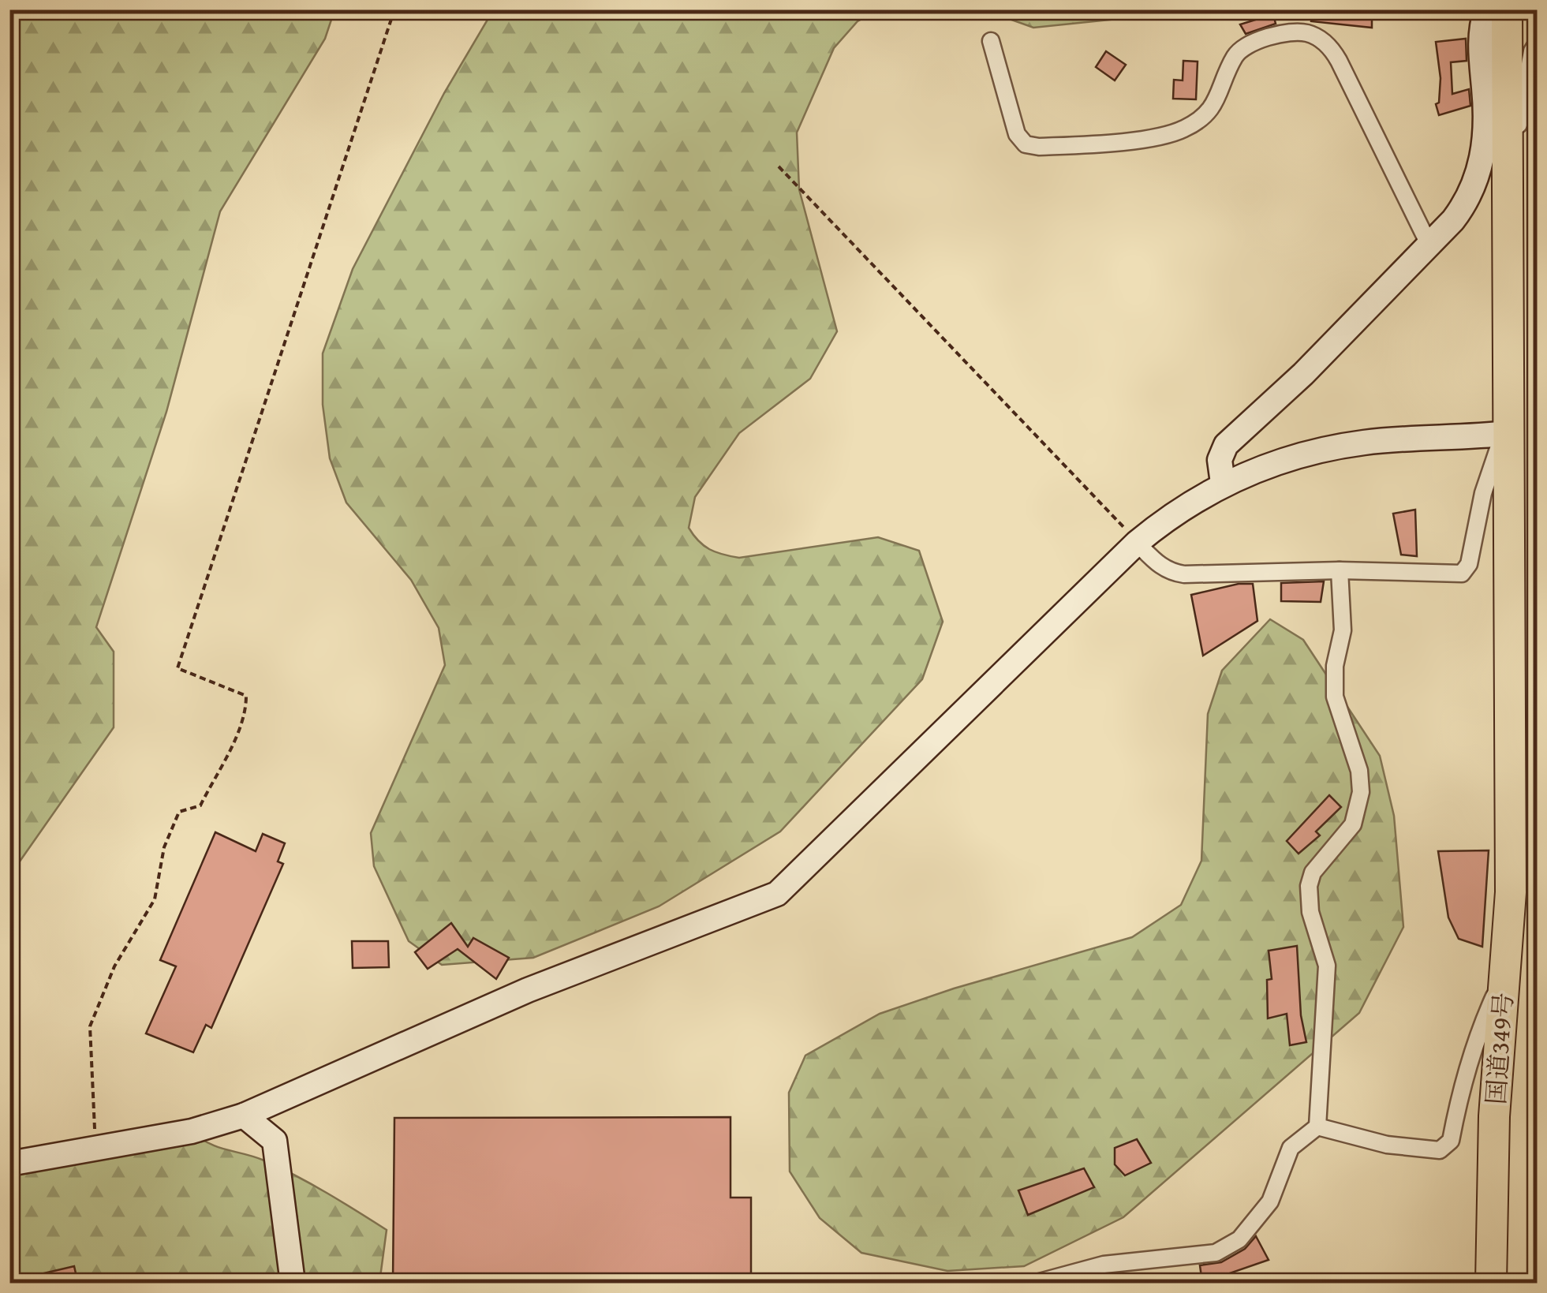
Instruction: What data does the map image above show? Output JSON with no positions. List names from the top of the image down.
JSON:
{
  "streets": {
    "highway": ["国道349号"]
  }
}
